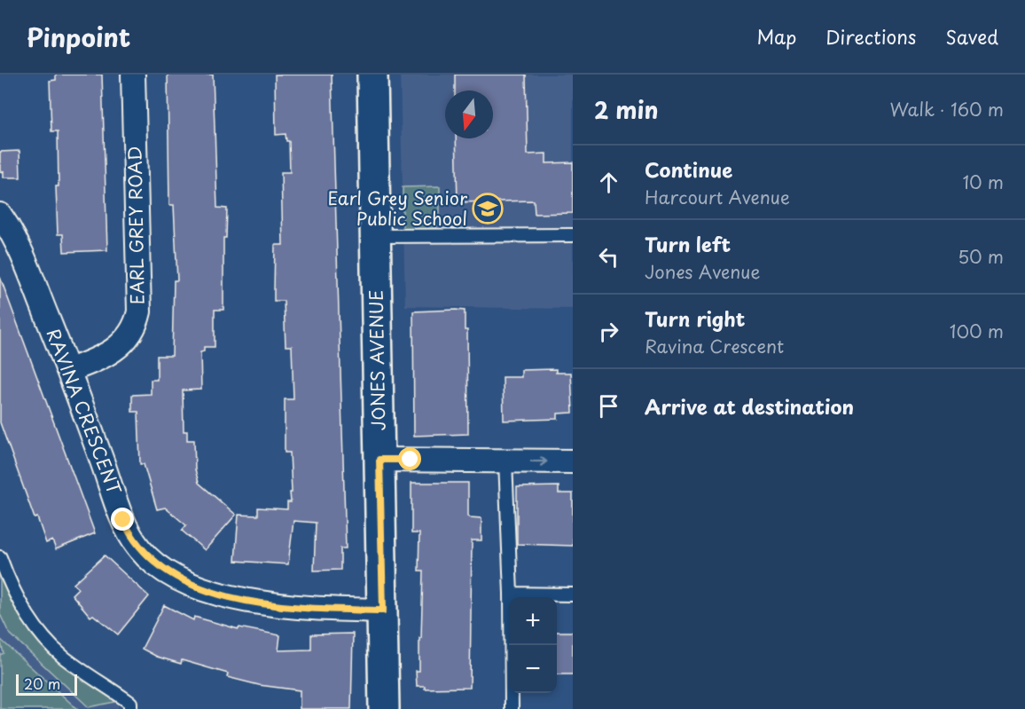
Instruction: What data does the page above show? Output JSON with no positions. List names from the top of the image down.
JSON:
{
  "streets": {
    "street": ["EARL GREY ROAD", "JONES AVENUE", "RAVINA CRESCENT"]
  },
  "crossings": [
    ["EARL GREY ROAD", "RAVINA CRESCENT"],
    ["JONES AVENUE", "RAVINA CRESCENT"]
  ],
  "places": {
    "school or university": ["Earl Grey Senior Public School"]
  },
  "scale_bar": "20 m",
  "north": "bottom",
  "page": {
    "header": "Pinpoint",
    "nav": ["Map", "Directions", "Saved"],
    "heading": ["2 min", "Walk · 160 m"],
    "list": [
      ["Continue", "Harcourt Avenue", "10 m"],
      ["Turn left", "Jones Avenue", "50 m"],
      ["Turn right", "Ravina Crescent", "100 m"],
      "Arrive at destination"
    ],
    "map_buttons": ["+", "−"],
    "scale": "20 m"
  }
}
